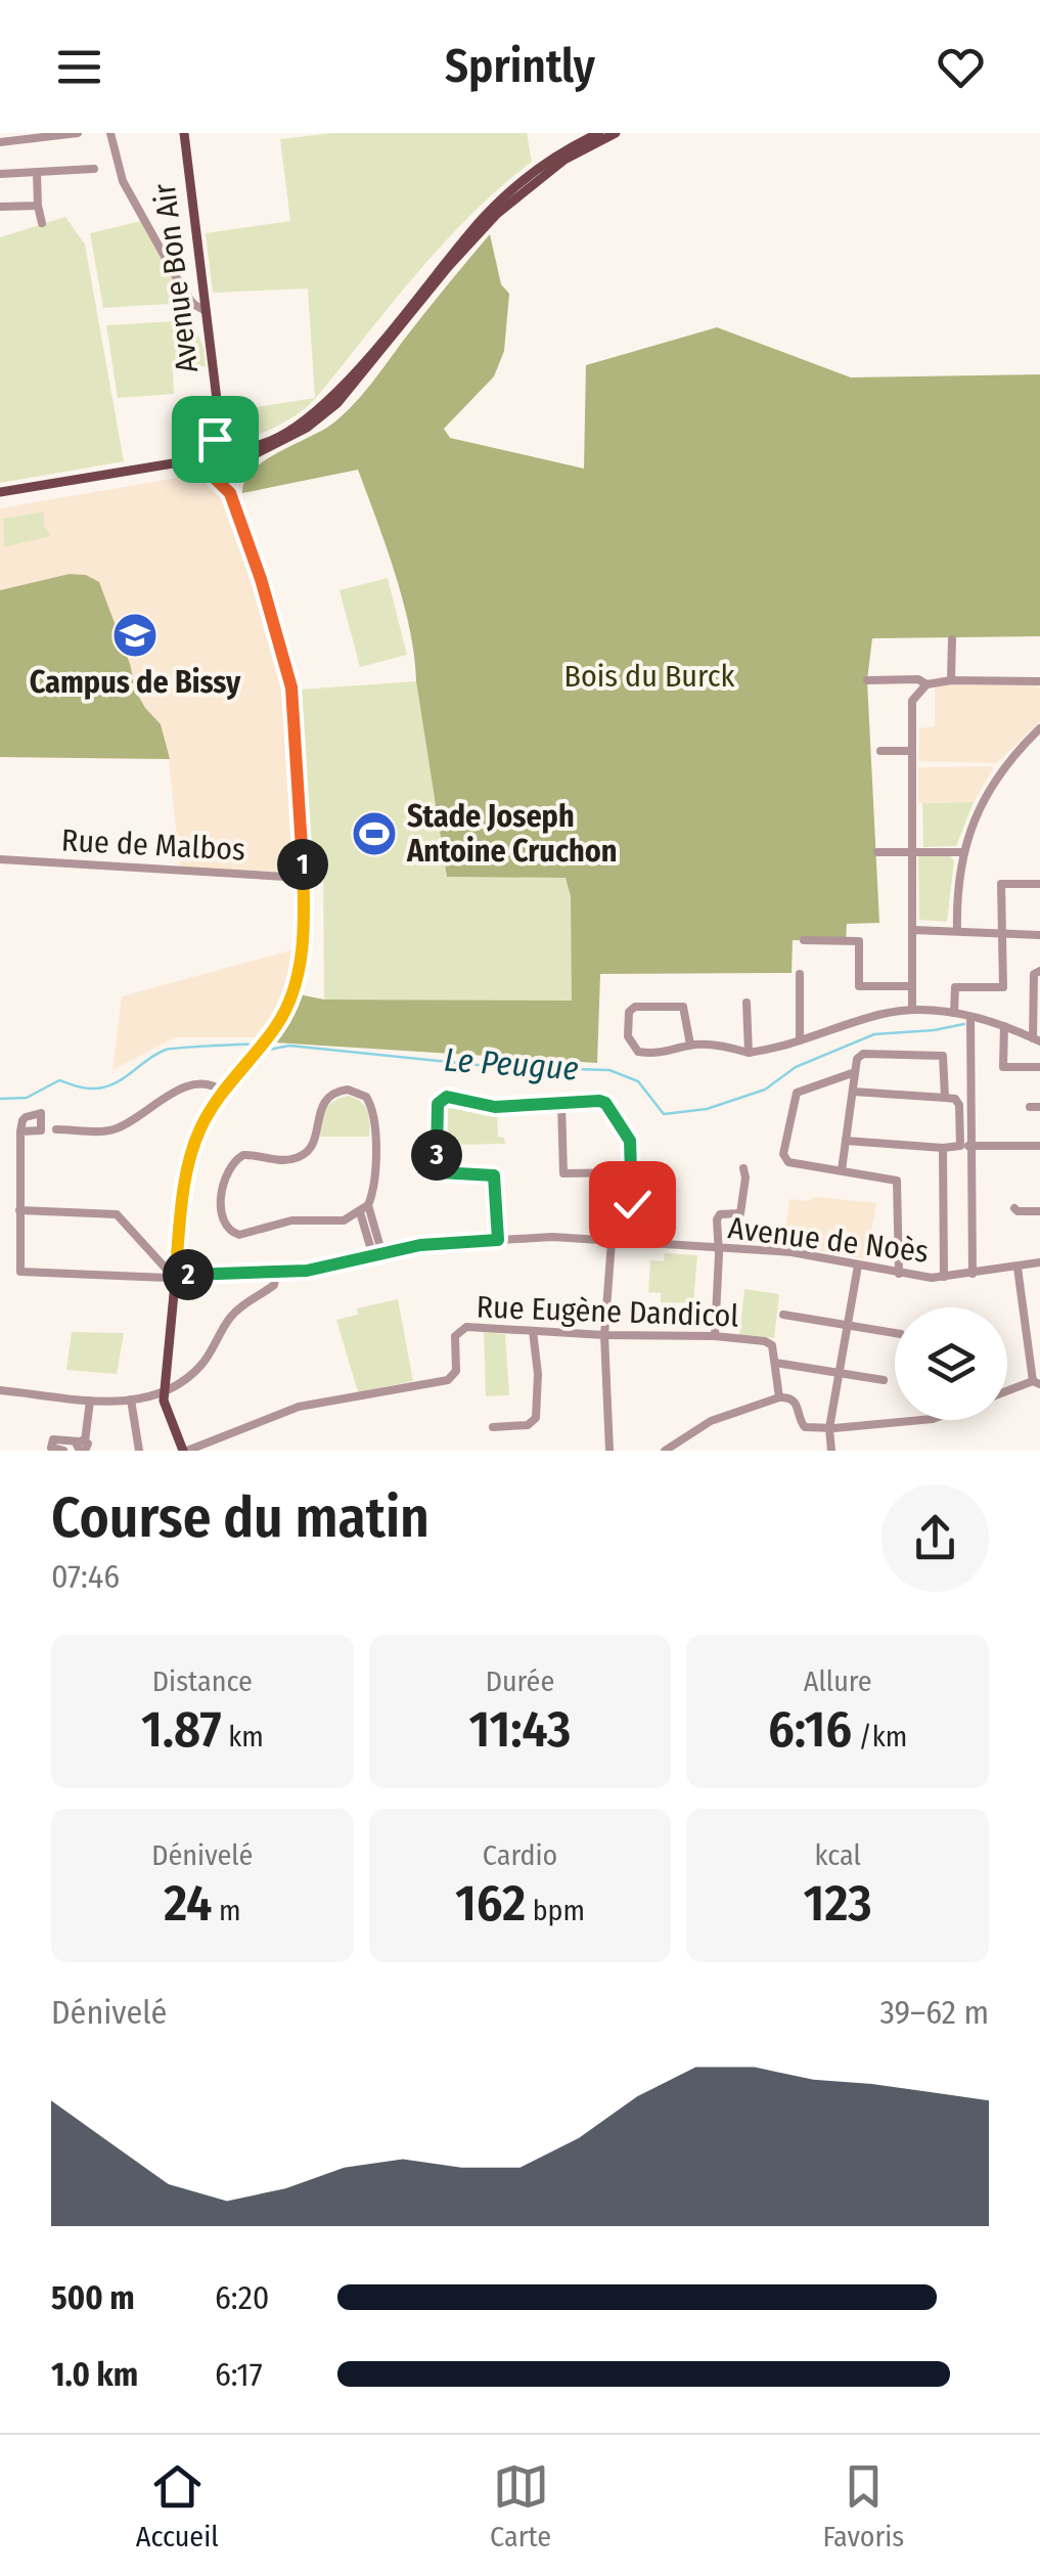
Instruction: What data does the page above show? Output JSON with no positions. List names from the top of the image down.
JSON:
{
  "streets": {
    "main road": ["Avenue Bon Air"],
    "street": ["Rue de Malbos", "Avenue de Noès", "Rue Eugène Dandicol"]
  },
  "water": ["Le Peugue"],
  "parks": ["Bois du Burck"],
  "places": {
    "school or university": ["Campus de Bissy"],
    "sports": ["Stade Joseph Antoine Cruchon"]
  },
  "page": {
    "header": "Sprintly",
    "pins": ["1", "3", "2"],
    "heading": ["Course du matin", "07:46"],
    "stats": [
      ["Distance", "1.87 km"],
      ["Durée", "11:43"],
      ["Allure", "6:16 /km"],
      ["Dénivelé", "24 m"],
      ["Cardio", "162 bpm"],
      ["kcal", "123"]
    ],
    "chart": ["Dénivelé", "39–62 m"],
    "list": [
      {
        "name": "500 m",
        "note": "6:20"
      },
      {
        "name": "1.0 km",
        "note": "6:17"
      }
    ],
    "tabs": ["Accueil", "Carte", "Favoris"]
  }
}
